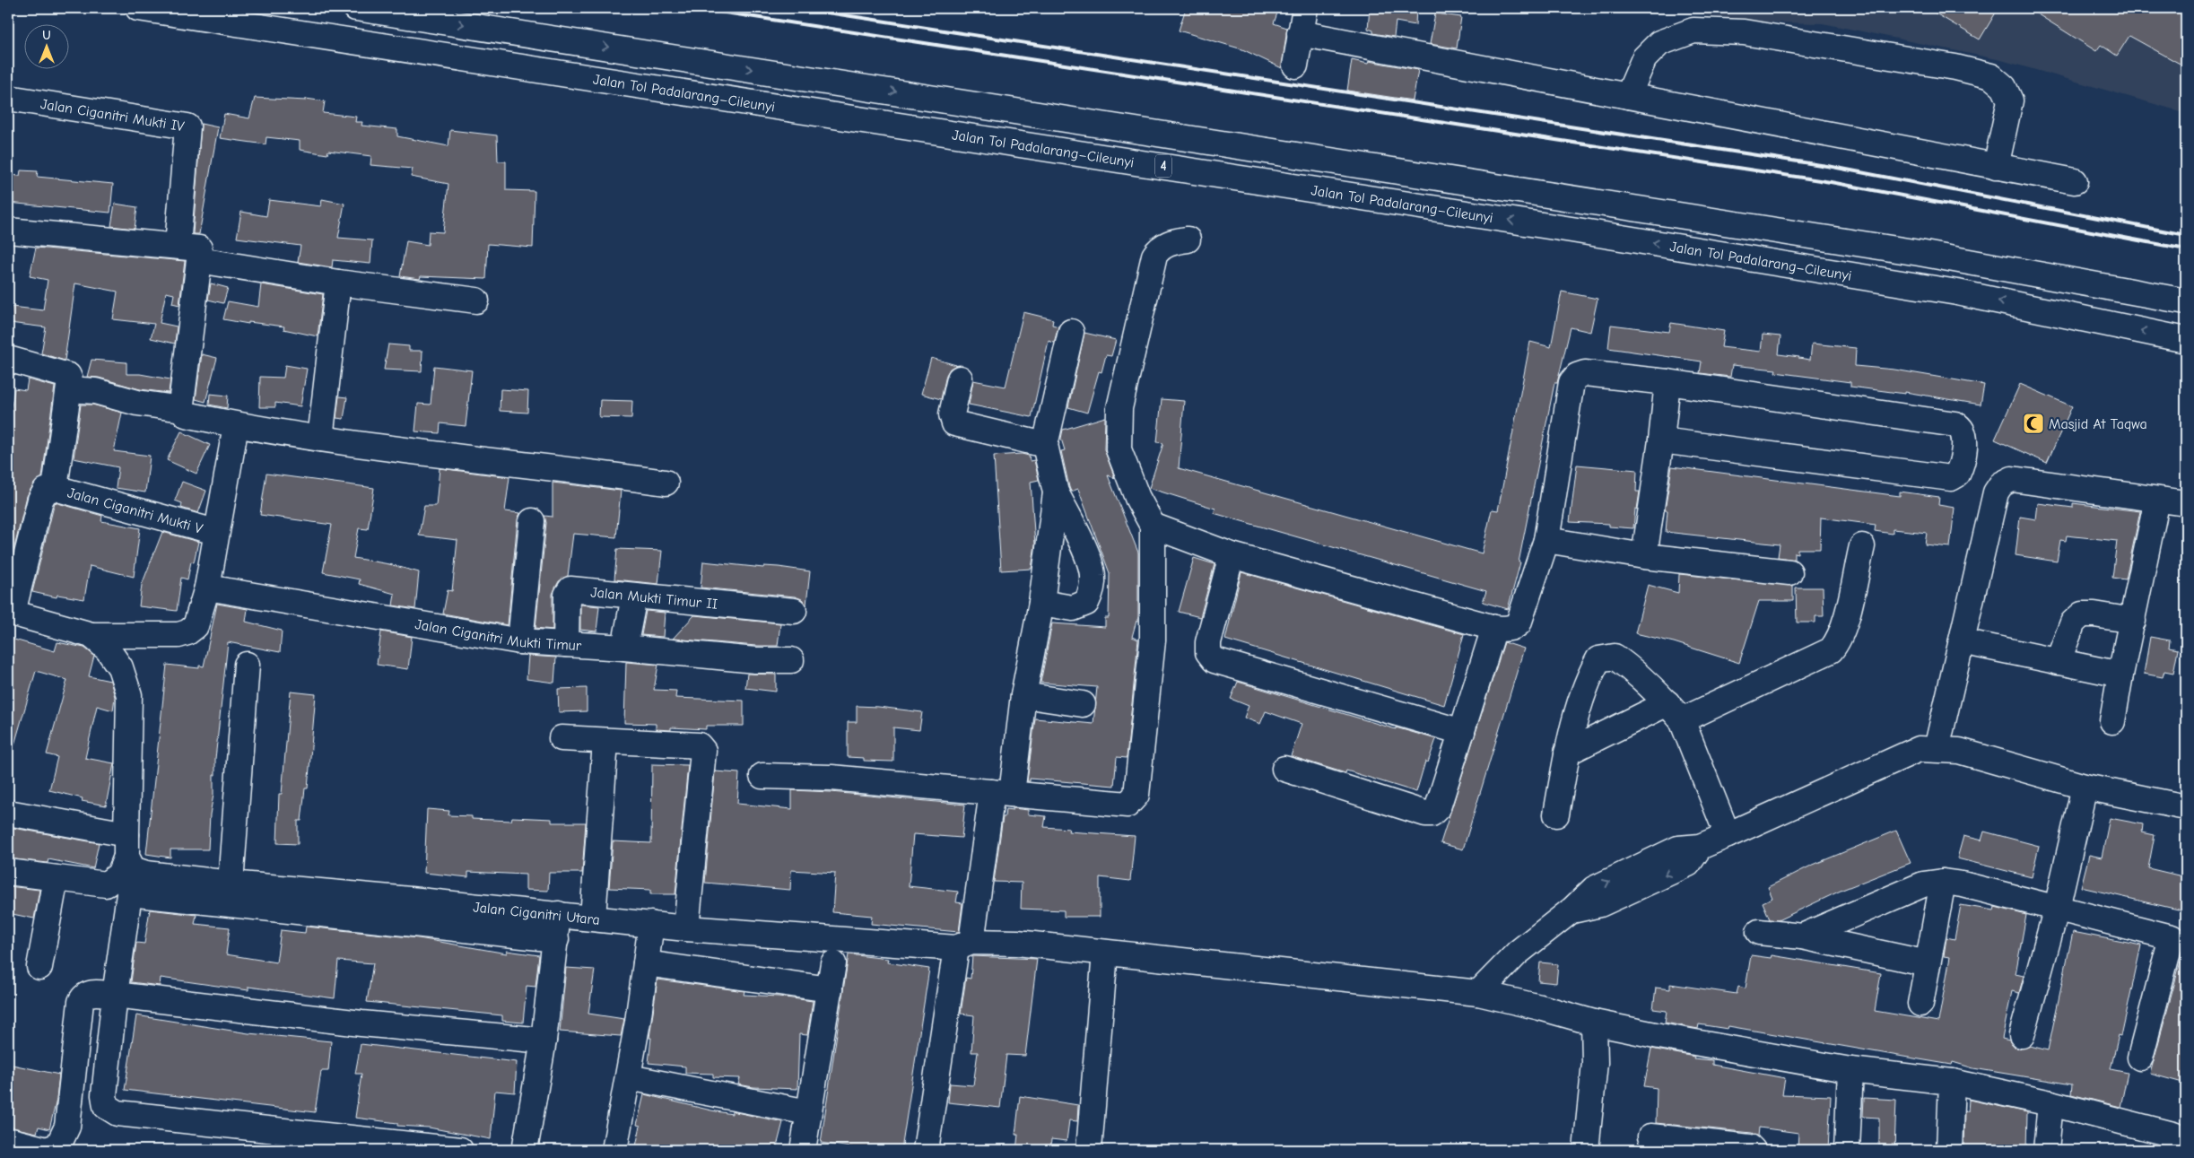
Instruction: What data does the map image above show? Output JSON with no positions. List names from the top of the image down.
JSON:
{
  "streets": {
    "main road": [
      "Jalan Tol Padalarang–Cileunyi",
      "Jalan Ciganitri Mukti IV",
      "4",
      "Jalan Ciganitri Mukti V",
      "Jalan Mukti Timur II",
      "Jalan Ciganitri Mukti Timur",
      "Jalan Ciganitri Utara"
    ]
  },
  "crossings": [
    ["Jalan Ciganitri Mukti V", "Jalan Ciganitri Mukti Timur"],
    ["Jalan Mukti Timur II", "Jalan Ciganitri Mukti Timur"]
  ],
  "places": {
    "mosque": ["Masjid At Taqwa"]
  },
  "north": "top"
}
